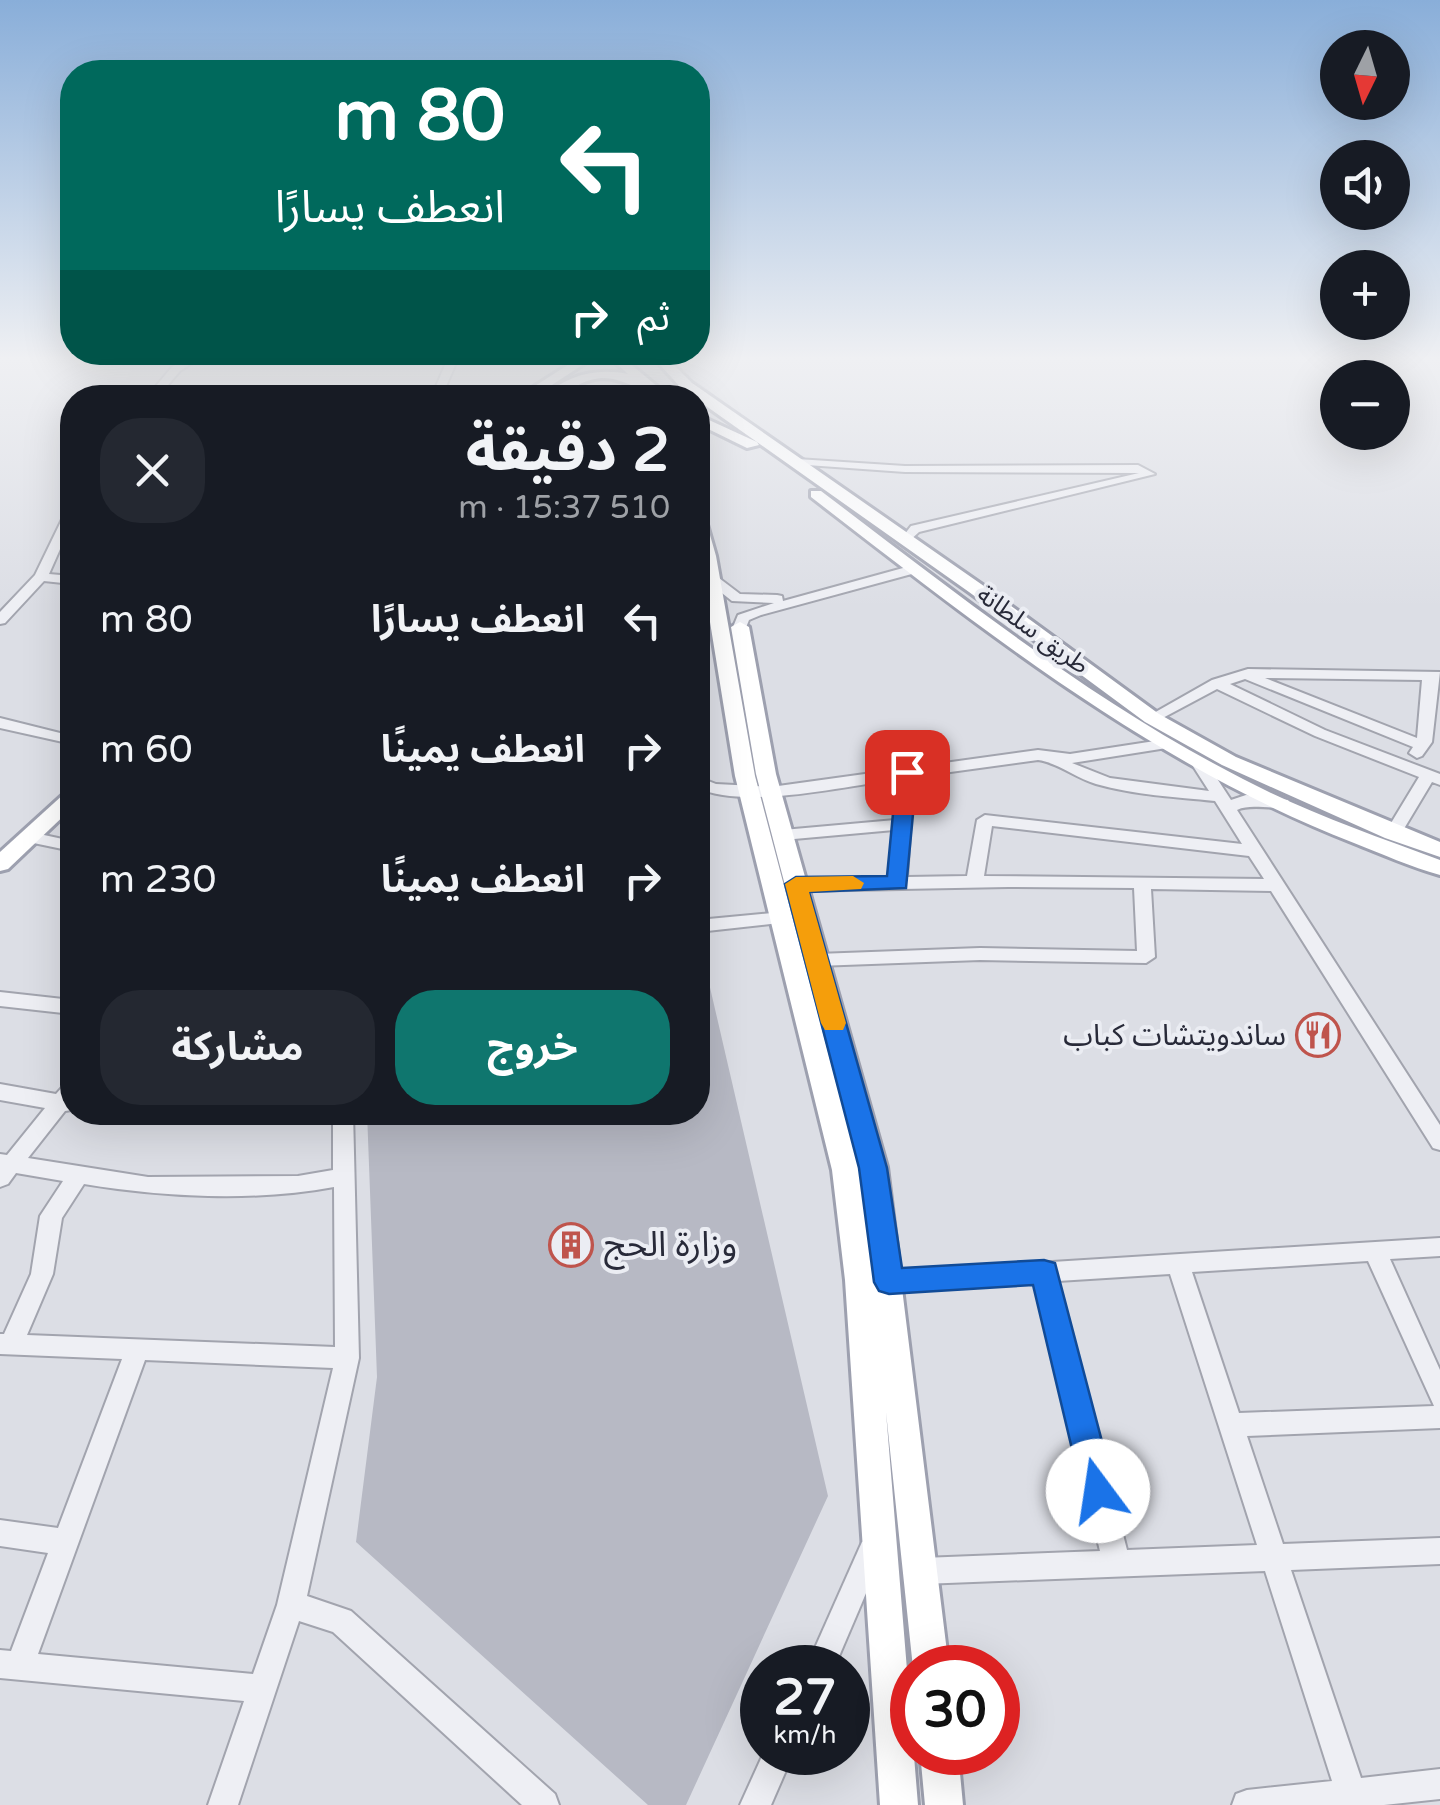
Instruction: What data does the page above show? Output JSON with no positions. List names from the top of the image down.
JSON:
{
  "streets": {
    "main road": ["طريق سلطانة"]
  },
  "places": {
    "restaurant": ["ساندويتشات كباب"],
    "building": ["وزارة الحج"]
  },
  "north": "bottom",
  "page": {
    "map_buttons": ["+", "−"],
    "turn": ["80 m", "انعطف يسارًا"],
    "then": "ثم",
    "heading": ["2 دقيقة", "510 m · 15:37"],
    "list": [
      {
        "name": "انعطف يسارًا",
        "value": "80 m"
      },
      {
        "name": "انعطف يمينًا",
        "value": "60 m"
      },
      {
        "name": "انعطف يمينًا",
        "value": "230 m"
      }
    ],
    "buttons": ["خروج", "مشاركة"],
    "speed": "27 km/h",
    "limit": "30"
  }
}
